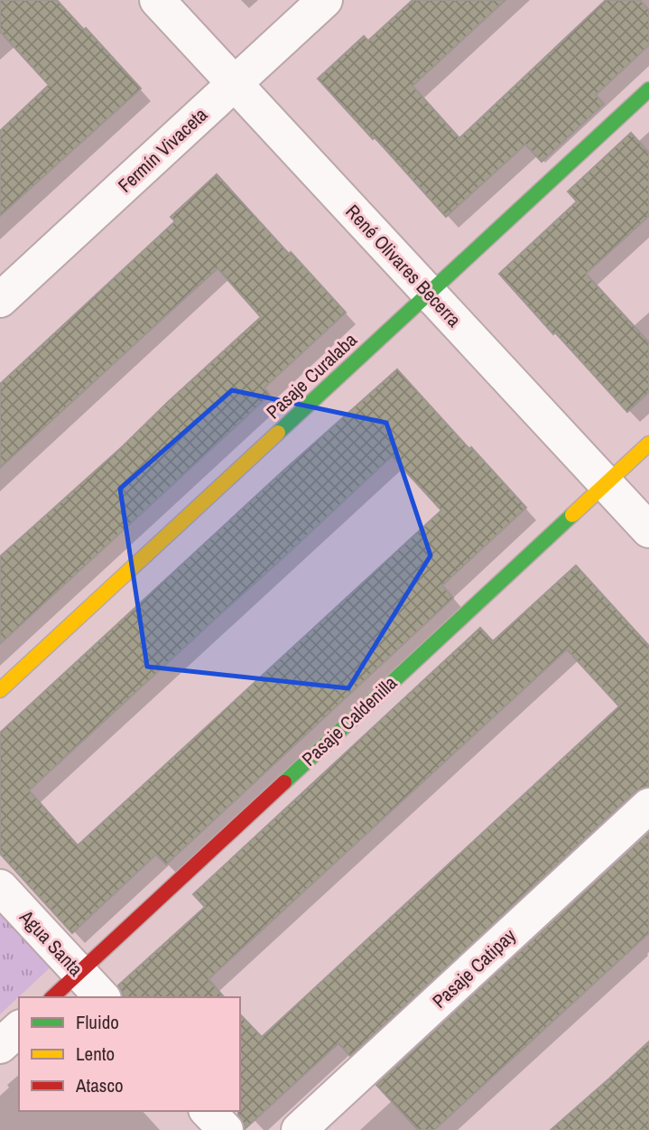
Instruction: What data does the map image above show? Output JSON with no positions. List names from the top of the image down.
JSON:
{
  "streets": {
    "street": [
      "Fermín Vivaceta",
      "René Olivares Becerra",
      "Pasaje Curalaba",
      "Pasaje Caldenilla",
      "Agua Santa",
      "Pasaje Catipay"
    ]
  },
  "crossings": [
    ["Fermín Vivaceta", "René Olivares Becerra"],
    ["René Olivares Becerra", "Pasaje Curalaba"],
    ["René Olivares Becerra", "Pasaje Caldenilla"],
    ["Pasaje Caldenilla", "Agua Santa"]
  ],
  "legend": ["Fluido", "Lento", "Atasco"]
}
